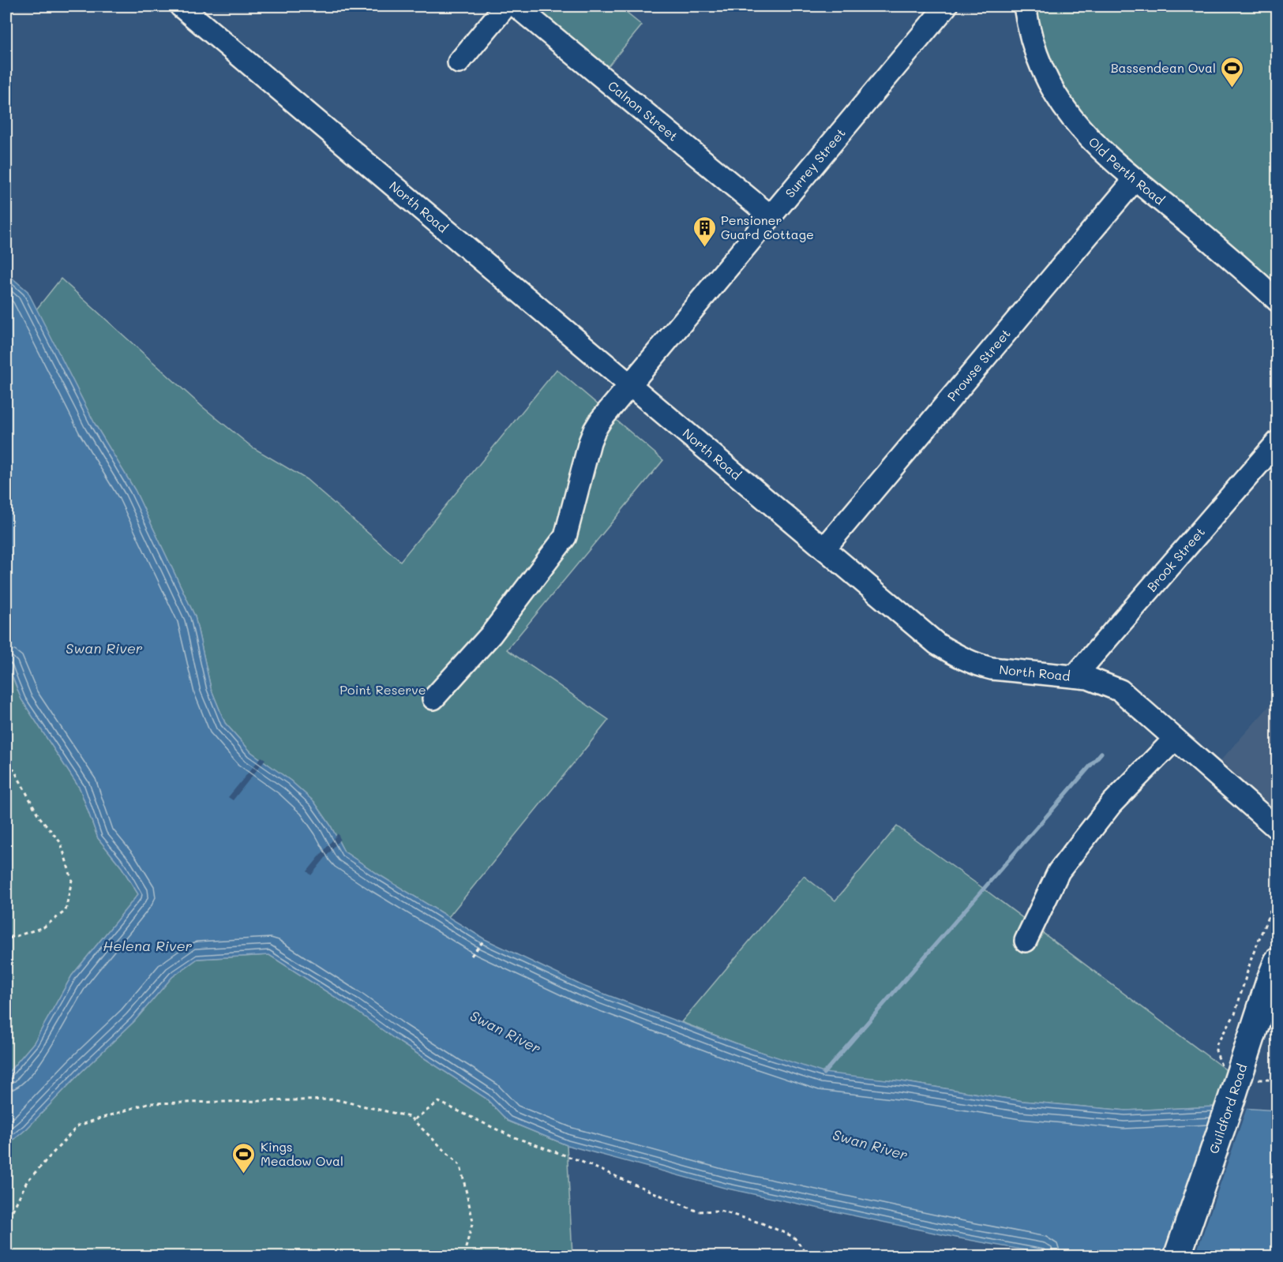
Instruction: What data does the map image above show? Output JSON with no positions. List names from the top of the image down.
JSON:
{
  "streets": {
    "highway": ["Guildford Road"],
    "street": [
      "Calnon Street",
      "Surrey Street",
      "Old Perth Road",
      "North Road",
      "Prowse Street",
      "Brook Street"
    ]
  },
  "crossings": [
    ["Calnon Street", "Surrey Street"],
    ["Surrey Street", "North Road"],
    ["Old Perth Road", "Prowse Street"],
    ["North Road", "Prowse Street"],
    ["North Road", "Brook Street"]
  ],
  "water": ["Swan River", "Helena River"],
  "parks": ["Point Reserve"],
  "places": {
    "sports": ["Bassendean Oval", "Kings Meadow Oval"],
    "building": ["Pensioner Guard Cottage"]
  }
}
